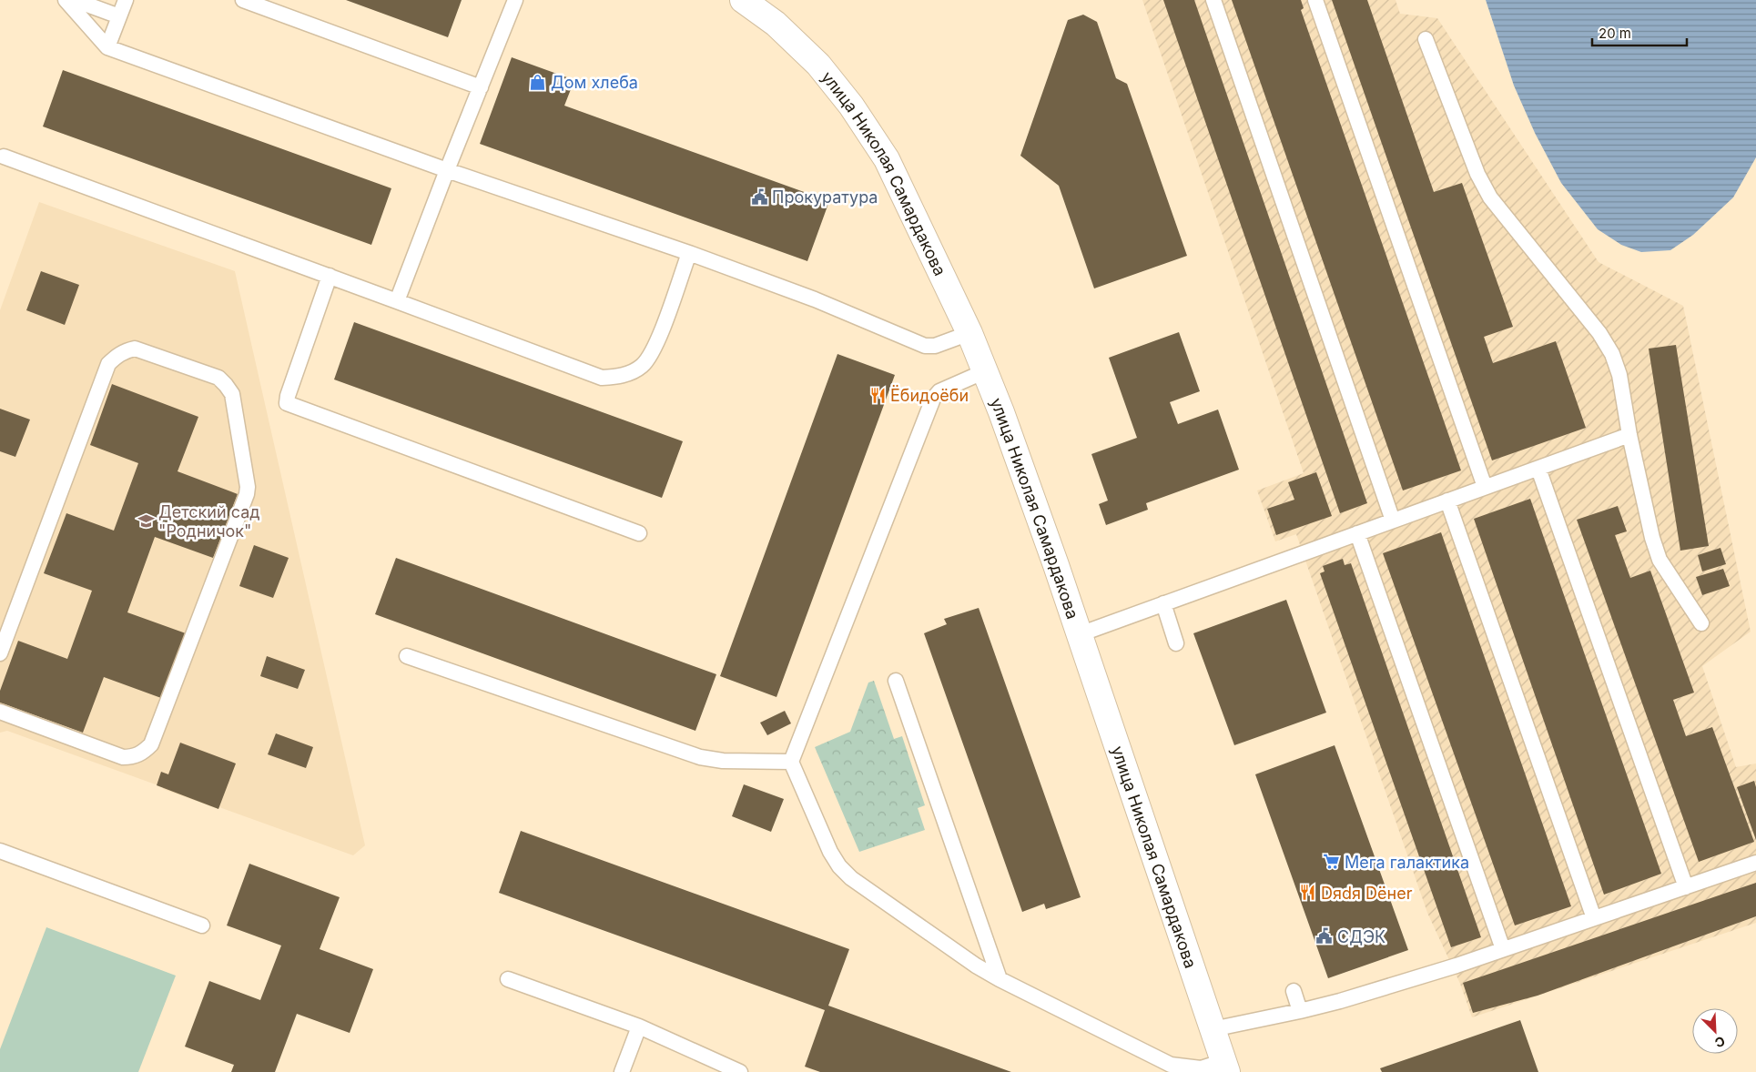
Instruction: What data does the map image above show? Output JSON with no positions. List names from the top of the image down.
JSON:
{
  "streets": {
    "street": ["улица Николая Самардакова"]
  },
  "places": {
    "shop": ["Дом хлеба"],
    "public building": ["Прокуратура", "СДЭК"],
    "restaurant": ["Ёбидоёби", "Dяdя Dёнеr"],
    "school or university": ["Детский сад \"Родничок\""],
    "supermarket": ["Мега галактика"]
  },
  "scale_bar": "20 m",
  "north": "bottom right"
}
